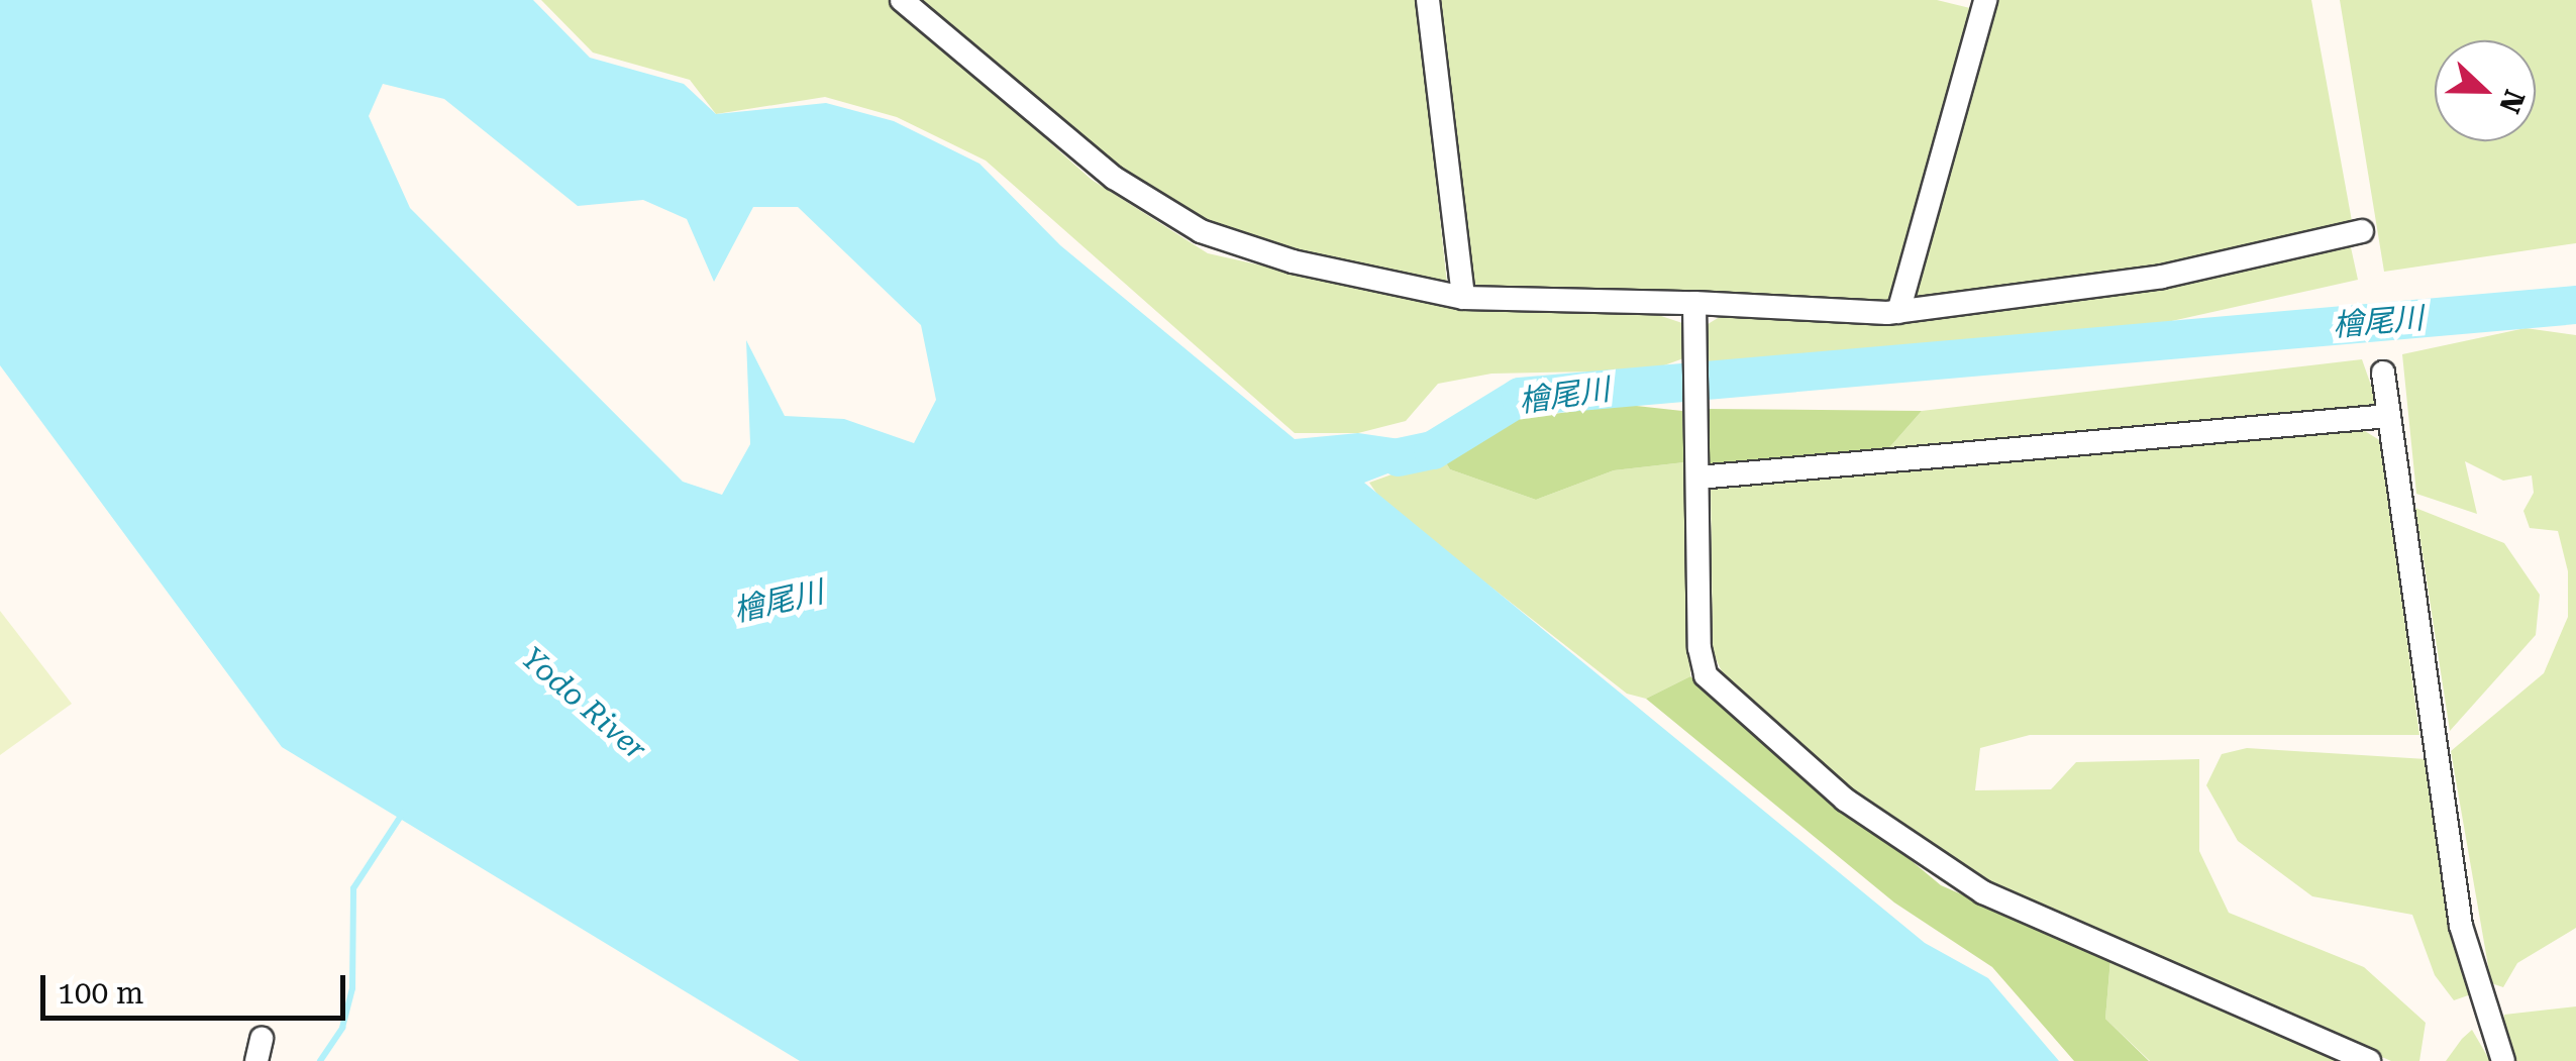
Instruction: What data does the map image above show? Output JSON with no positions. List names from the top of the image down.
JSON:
{
  "water": ["檜尾川", "Yodo River"],
  "scale_bar": "100 m",
  "north": "right"
}
